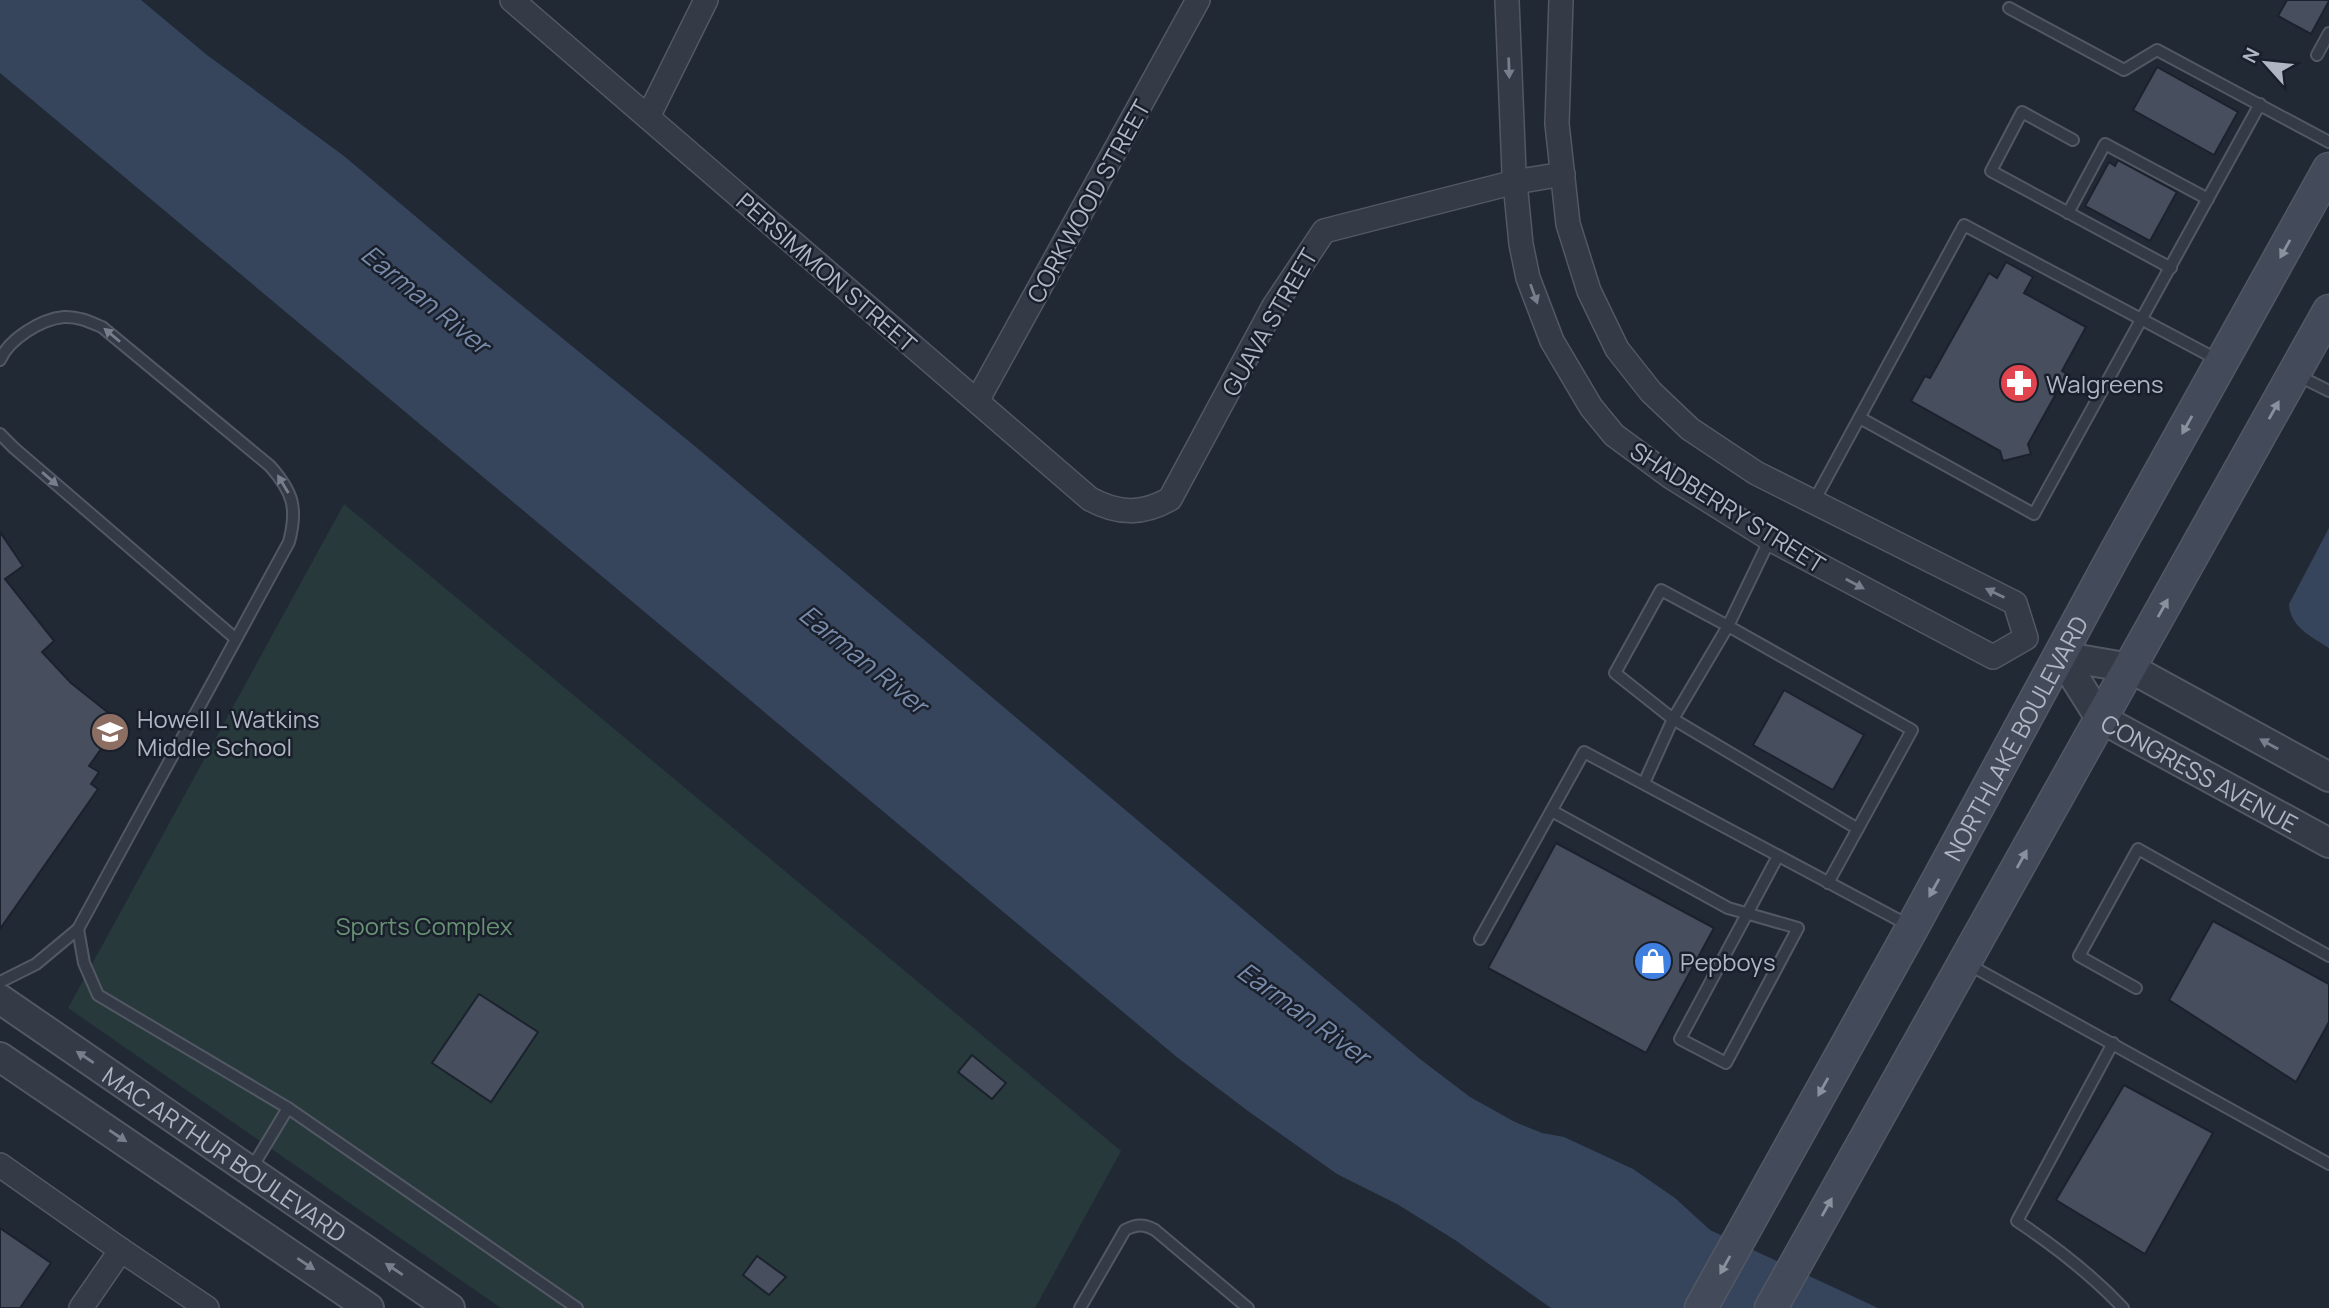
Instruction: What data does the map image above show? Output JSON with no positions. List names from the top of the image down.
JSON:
{
  "streets": {
    "main road": ["NORTHLAKE BOULEVARD"],
    "street": [
      "CORKWOOD STREET",
      "PERSIMMON STREET",
      "GUAVA STREET",
      "SHADBERRY STREET",
      "CONGRESS AVENUE",
      "MAC ARTHUR BOULEVARD"
    ]
  },
  "crossings": [
    ["CORKWOOD STREET", "PERSIMMON STREET"],
    ["PERSIMMON STREET", "GUAVA STREET"],
    ["GUAVA STREET", "SHADBERRY STREET"],
    ["NORTHLAKE BOULEVARD", "CONGRESS AVENUE"]
  ],
  "water": ["Earman River"],
  "parks": ["Sports Complex"],
  "places": {
    "pharmacy": ["Walgreens"],
    "school or university": ["Howell L Watkins Middle School"],
    "shop": ["Pepboys"]
  },
  "north": "top left"
}
